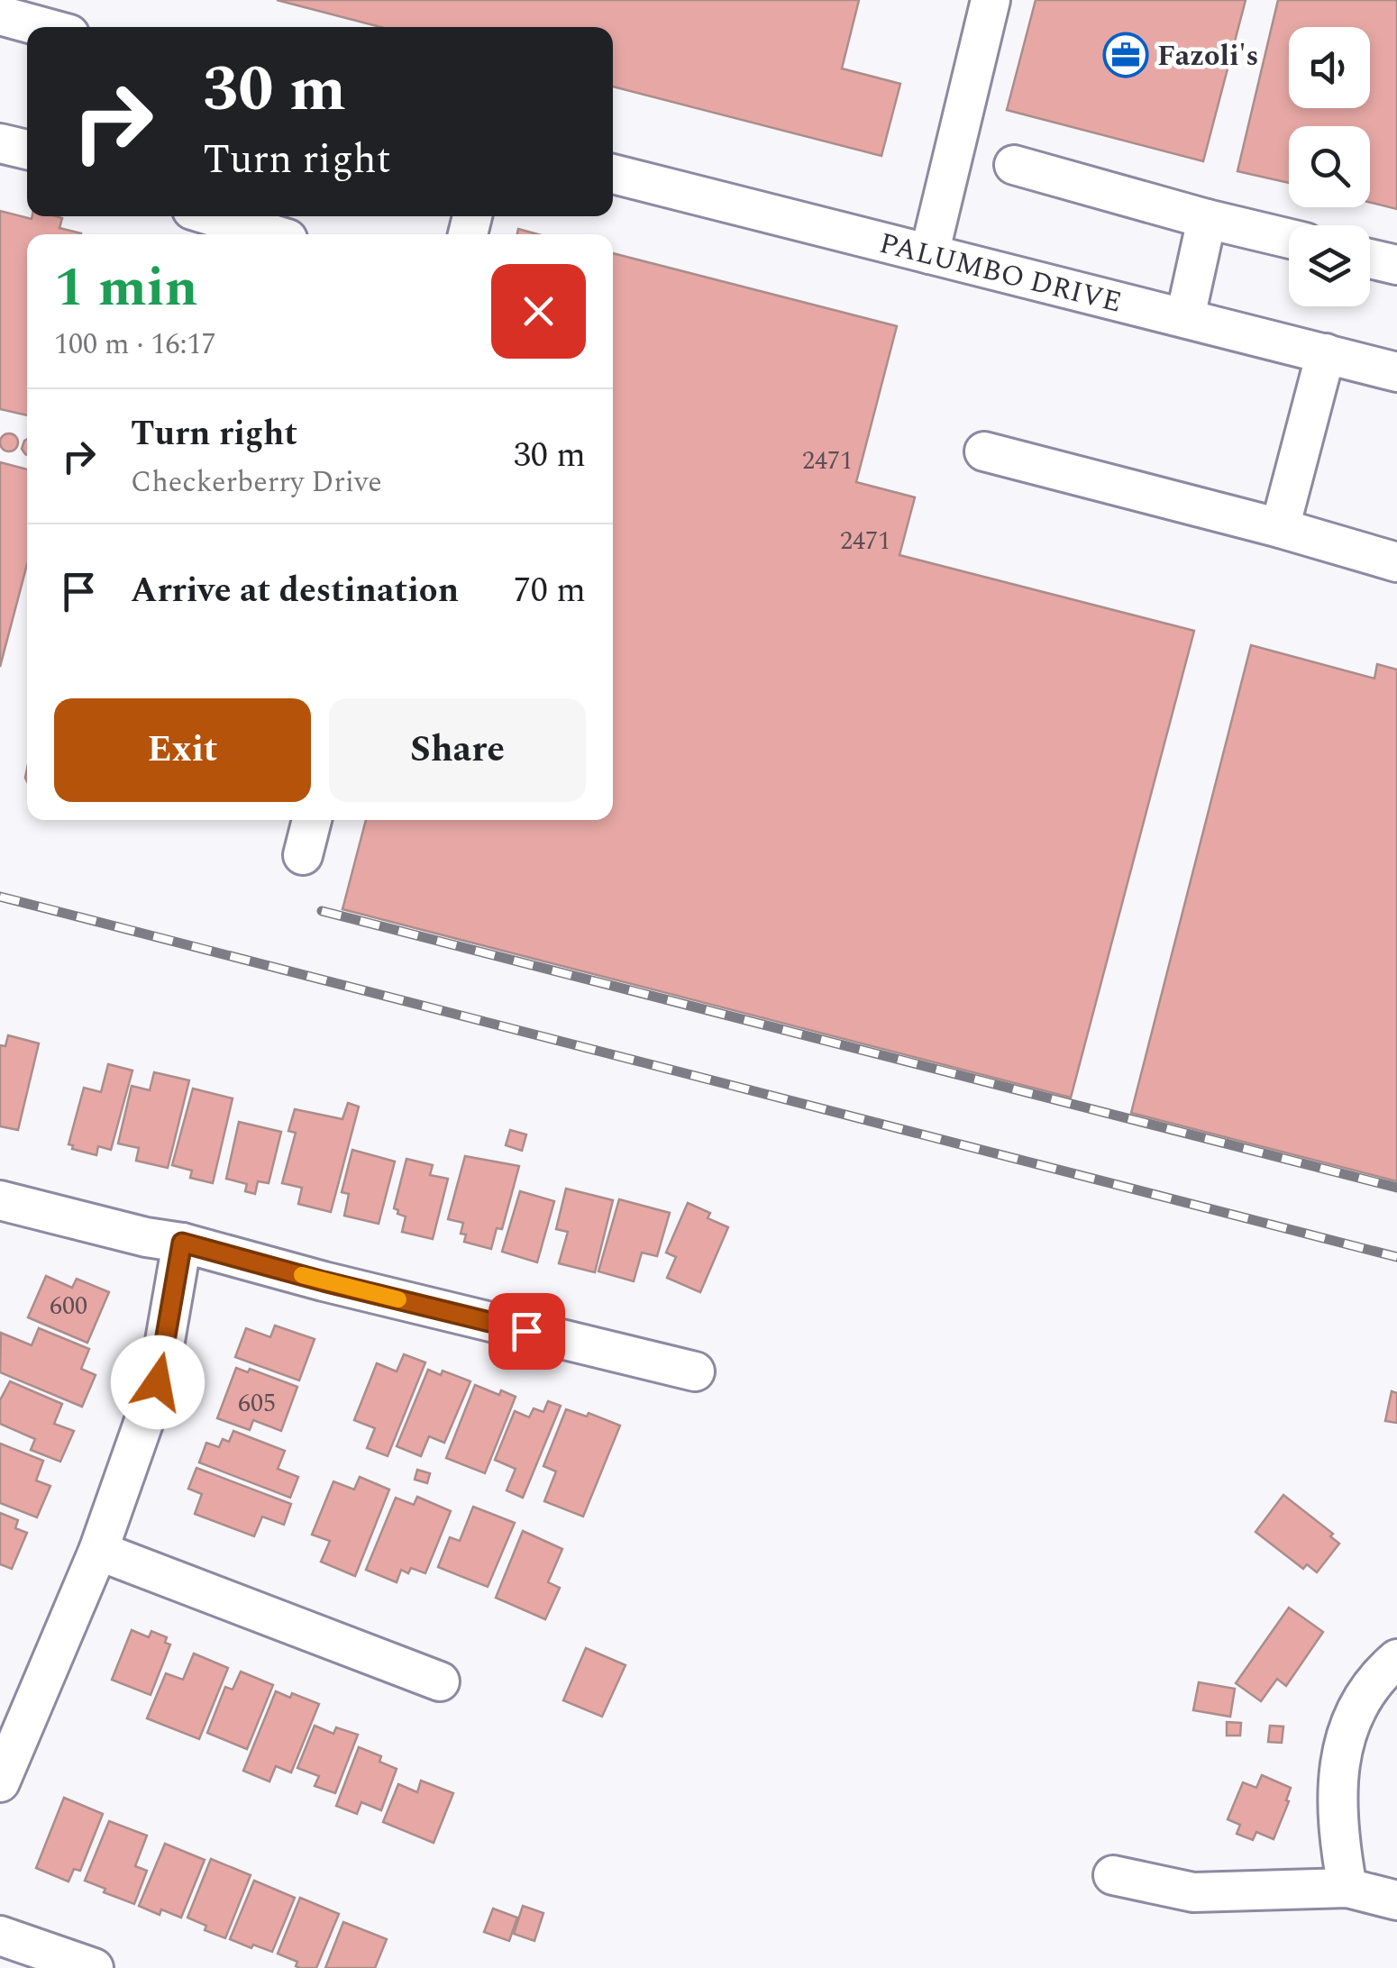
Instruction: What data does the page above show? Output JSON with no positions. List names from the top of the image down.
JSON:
{
  "streets": {
    "street": ["PALUMBO DRIVE"]
  },
  "places": {
    "office": ["Fazoli's"]
  },
  "house_numbers": [
    "2471",
    "2471",
    "600",
    "605"
  ],
  "page": {
    "turn": ["30 m", "Turn right"],
    "heading": ["1 min", "100 m · 16:17"],
    "list": [
      {
        "name": "Turn right",
        "note": "Checkerberry Drive",
        "value": "30 m"
      },
      {
        "name": "Arrive at destination",
        "value": "70 m"
      }
    ],
    "buttons": ["Exit", "Share"]
  }
}
